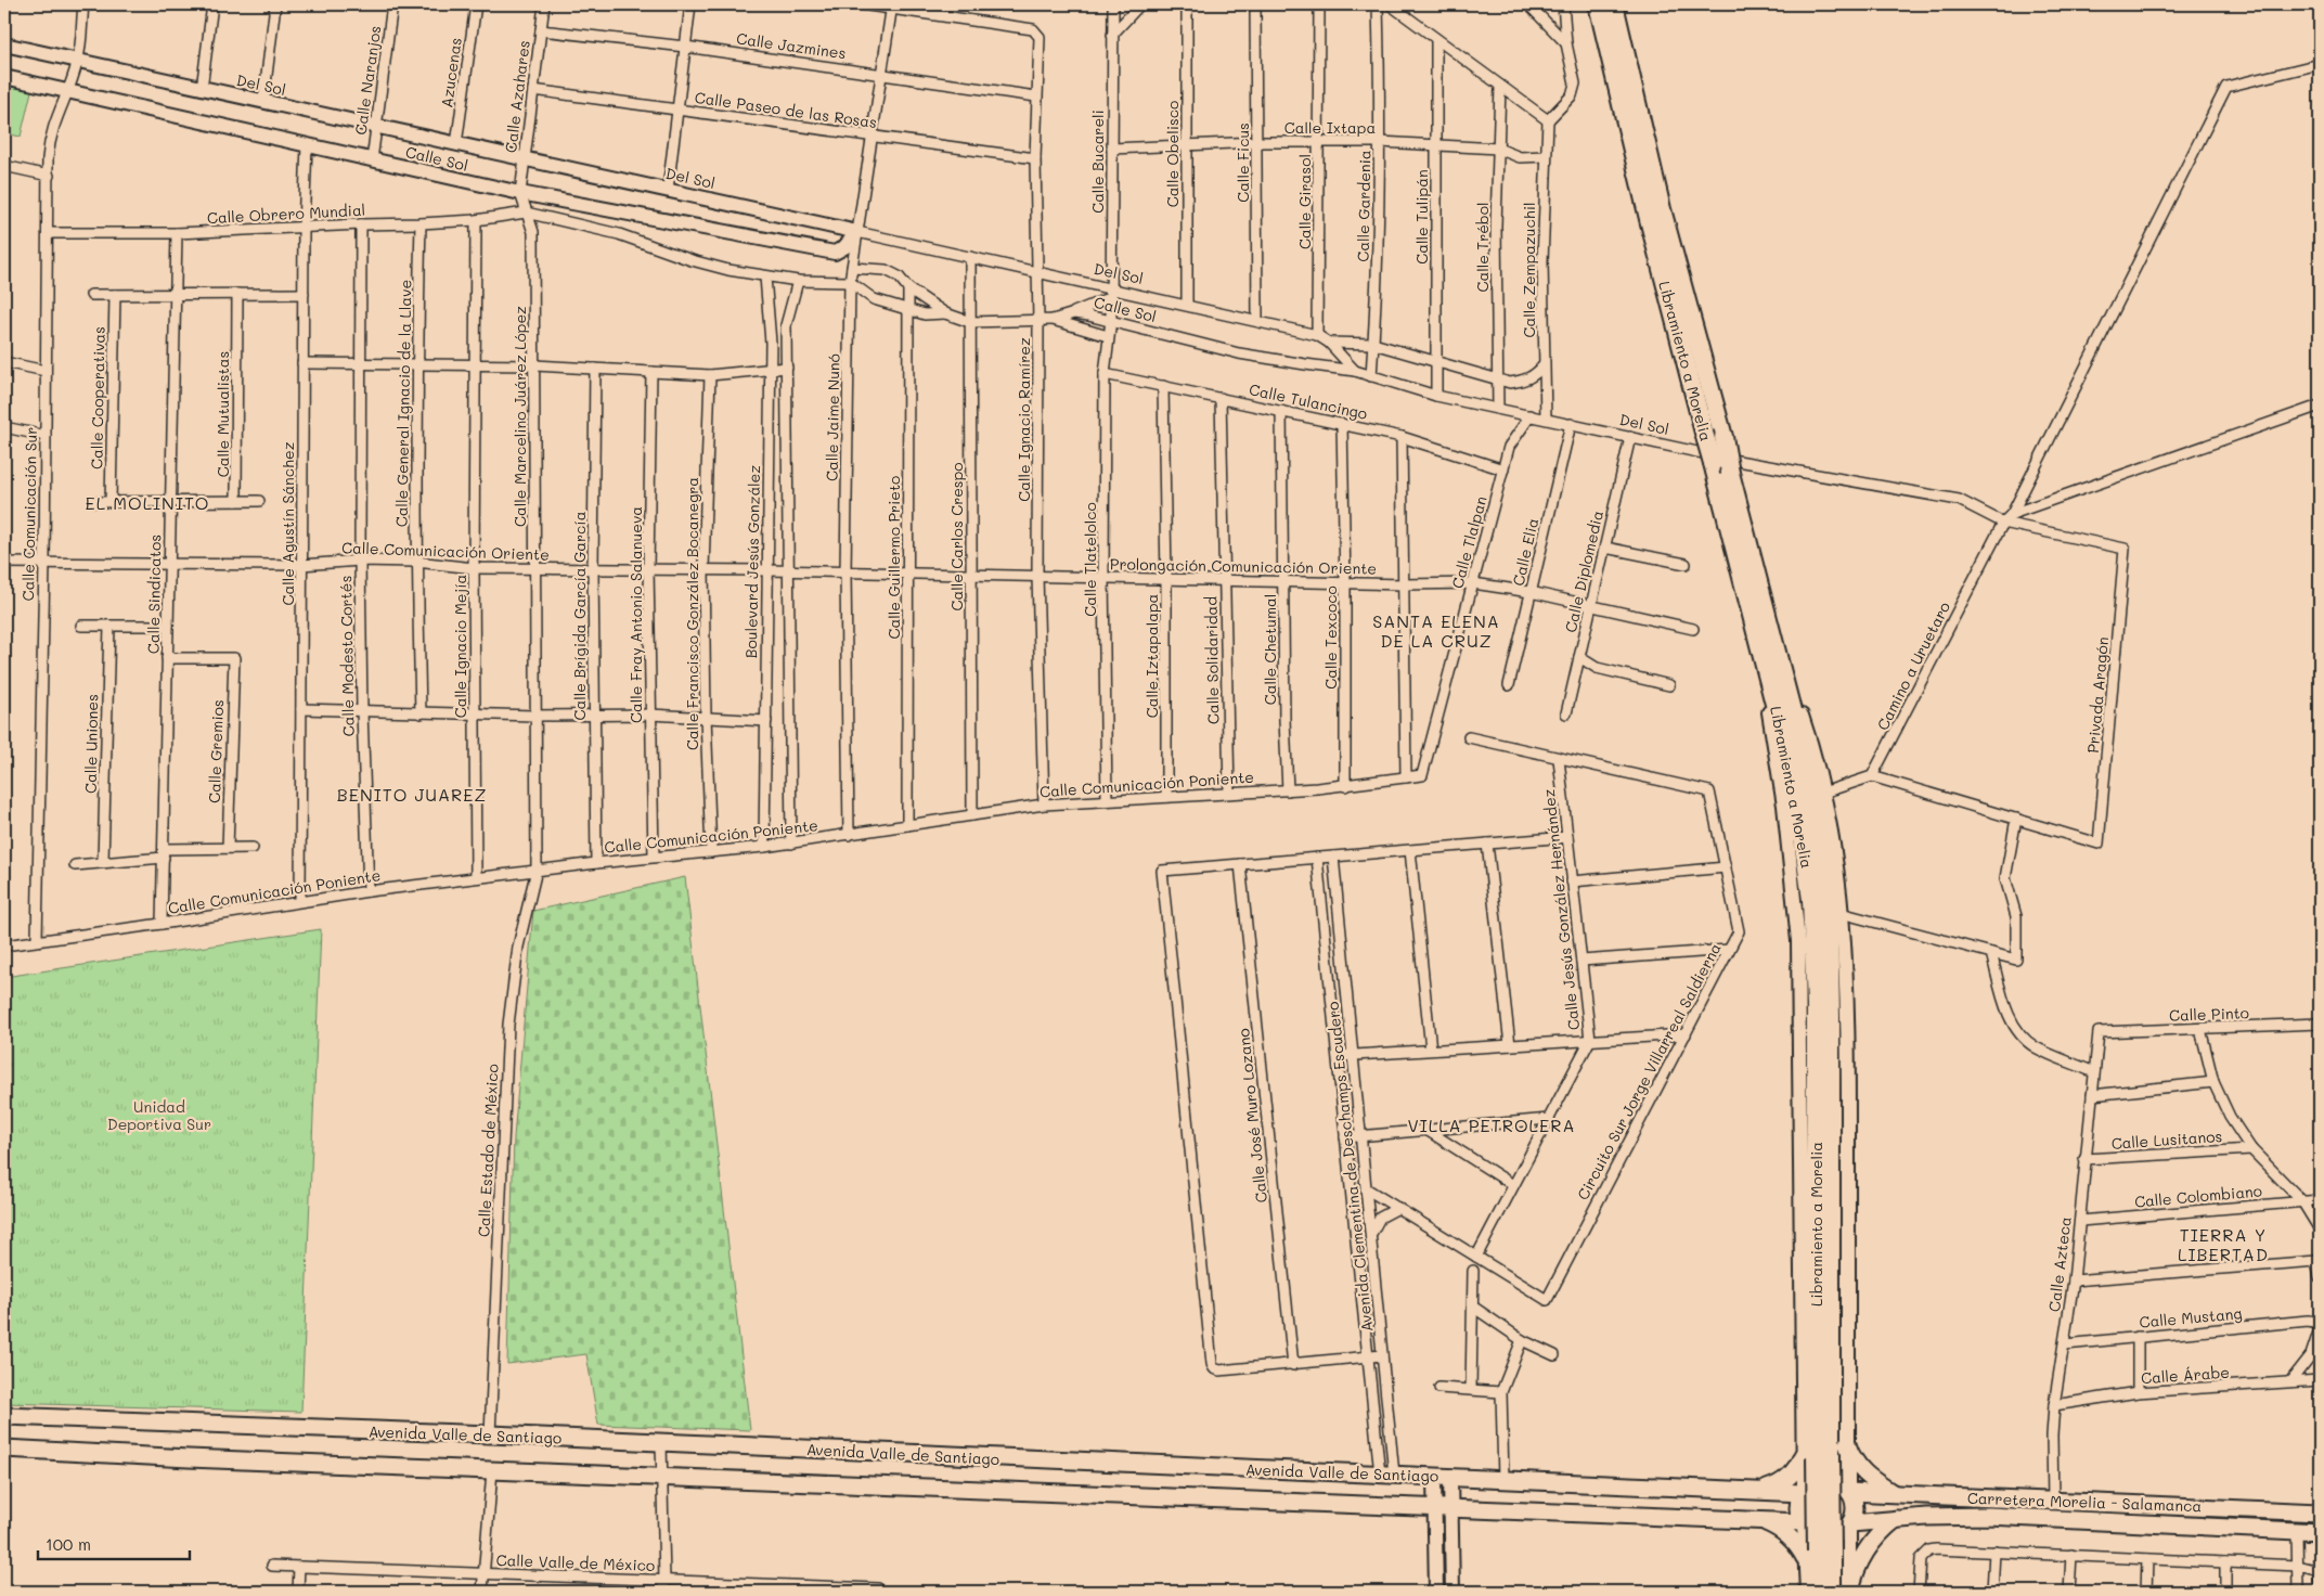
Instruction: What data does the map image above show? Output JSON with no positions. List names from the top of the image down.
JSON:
{
  "streets": {
    "highway": ["Libramiento a Morelia"],
    "main road": ["Avenida Valle de Santiago", "Carretera Morelia - Salamanca"],
    "street": [
      "Calle Jazmines",
      "Azucenas",
      "Calle Naranjos",
      "Del Sol",
      "Calle Azahares",
      "Calle Paseo de las Rosas",
      "Calle Ixtapa",
      "Calle Obelisco",
      "Calle Sol",
      "Calle Bucareli",
      "Calle Ficus",
      "Calle Girasol",
      "Calle Gardenia",
      "Calle Obrero Mundial",
      "Calle Tulipán",
      "Calle Trébol",
      "Calle Zempazuchil",
      "Calle Cooperativas",
      "Calle Tulancingo",
      "Calle General Ignacio de la Llave",
      "Calle Mutualistas",
      "Calle Marcelino Juárez López",
      "Calle Jaime Nunó",
      "Calle Ignacio Ramírez",
      "Calle Comunicación Sur",
      "Calle Agustín Sánchez",
      "Calle Carlos Crespo",
      "Calle Tlalpan",
      "Calle Comunicación Oriente",
      "Calle Elia",
      "Calle Guillermo Prieto",
      "Calle Tlatelolco",
      "Boulevard Jesús González",
      "Prolongación Comunicación Oriente",
      "Calle Diplomedia",
      "Calle Sindicatos",
      "Calle Francisco González Bocanegra",
      "Calle Fray Antonio Salanueva",
      "Calle Brígida García García",
      "Calle Texcoco",
      "Calle Ignacio Mejía",
      "Calle Chetumal",
      "Calle Modesto Cortés",
      "Calle Iztapalapa",
      "Calle Solidaridad",
      "Camino a Uruetaro",
      "Privada Aragón",
      "Calle Uniones",
      "Calle Gremios",
      "Calle Comunicación Poniente",
      "Calle Jesús González Hernández",
      "Calle Pinto",
      "Circuito Sur Jorge Villarreal Saldierna",
      "Calle José Muro Lozano",
      "Calle Lusitanos",
      "Calle Estado de México",
      "Avenida Clementina de Deschamps Escudero",
      "Calle Colombiano",
      "Calle Azteca",
      "Calle Mustang",
      "Calle Árabe",
      "Calle Valle de México"
    ]
  },
  "crossings": [
    ["Calle Jazmines", "Calle Azahares"],
    ["Calle Jazmines", "Calle Jaime Nunó"],
    ["Calle Jazmines", "Calle Ignacio Ramírez"],
    ["Azucenas", "Del Sol"],
    ["Calle Naranjos", "Del Sol"],
    ["Calle Naranjos", "Calle Sol"],
    ["Del Sol", "Calle Azahares"],
    ["Del Sol", "Calle Obelisco"],
    ["Del Sol", "Calle Sol"],
    ["Del Sol", "Calle Bucareli"],
    ["Del Sol", "Calle Ficus"],
    ["Del Sol", "Calle Girasol"],
    ["Del Sol", "Calle Gardenia"],
    ["Del Sol", "Calle Tulipán"],
    ["Del Sol", "Calle Trébol"],
    ["Del Sol", "Calle Zempazuchil"],
    ["Del Sol", "Calle Jaime Nunó"],
    ["Del Sol", "Calle Ignacio Ramírez"],
    ["Del Sol", "Calle Comunicación Sur"],
    ["Del Sol", "Calle Carlos Crespo"],
    ["Del Sol", "Calle Tlalpan"],
    ["Del Sol", "Calle Elia"],
    ["Del Sol", "Calle Diplomedia"],
    ["Del Sol", "Camino a Uruetaro"],
    ["Del Sol", "Privada Aragón"],
    ["Calle Azahares", "Calle Paseo de las Rosas"],
    ["Calle Azahares", "Calle Sol"],
    ["Calle Azahares", "Calle Marcelino Juárez López"],
    ["Calle Paseo de las Rosas", "Calle Jaime Nunó"],
    ["Calle Paseo de las Rosas", "Calle Ignacio Ramírez"],
    ["Calle Ixtapa", "Calle Obelisco"],
    ["Calle Ixtapa", "Calle Bucareli"],
    ["Calle Ixtapa", "Calle Ficus"],
    ["Calle Ixtapa", "Calle Girasol"],
    ["Calle Ixtapa", "Calle Gardenia"],
    ["Calle Ixtapa", "Calle Tulipán"],
    ["Calle Ixtapa", "Calle Trébol"],
    ["Calle Ixtapa", "Calle Zempazuchil"],
    ["Calle Sol", "Calle Bucareli"],
    ["Calle Sol", "Calle Gardenia"],
    ["Calle Sol", "Calle Marcelino Juárez López"],
    ["Calle Sol", "Calle Jaime Nunó"],
    ["Calle Sol", "Calle Ignacio Ramírez"],
    ["Calle Sol", "Calle Comunicación Sur"],
    ["Calle Sol", "Calle Agustín Sánchez"],
    ["Calle Sol", "Calle Carlos Crespo"],
    ["Calle Sol", "Calle Guillermo Prieto"],
    ["Calle Sol", "Calle Tlatelolco"],
    ["Calle Bucareli", "Calle Tlatelolco"],
    ["Calle Obrero Mundial", "Calle General Ignacio de la Llave"],
    ["Calle Obrero Mundial", "Calle Marcelino Juárez López"],
    ["Calle Obrero Mundial", "Calle Comunicación Sur"],
    ["Calle Obrero Mundial", "Calle Agustín Sánchez"],
    ["Calle Obrero Mundial", "Calle Sindicatos"],
    ["Calle Obrero Mundial", "Calle Ignacio Mejía"],
    ["Calle Obrero Mundial", "Calle Modesto Cortés"],
    ["Calle Tulancingo", "Calle Tlalpan"],
    ["Calle Tulancingo", "Calle Tlatelolco"],
    ["Calle Tulancingo", "Calle Texcoco"],
    ["Calle Tulancingo", "Calle Chetumal"],
    ["Calle Tulancingo", "Calle Iztapalapa"],
    ["Calle Tulancingo", "Calle Solidaridad"],
    ["Calle General Ignacio de la Llave", "Calle Comunicación Oriente"],
    ["Calle Marcelino Juárez López", "Calle Comunicación Oriente"],
    ["Calle Marcelino Juárez López", "Calle Comunicación Poniente"],
    ["Calle Marcelino Juárez López", "Calle Estado de México"],
    ["Calle Jaime Nunó", "Calle Ignacio Ramírez"],
    ["Calle Jaime Nunó", "Prolongación Comunicación Oriente"],
    ["Calle Jaime Nunó", "Calle Comunicación Poniente"],
    ["Calle Ignacio Ramírez", "Prolongación Comunicación Oriente"],
    ["Calle Ignacio Ramírez", "Calle Comunicación Poniente"],
    ["Calle Comunicación Sur", "Calle Comunicación Oriente"],
    ["Calle Comunicación Sur", "Calle Comunicación Poniente"],
    ["Calle Agustín Sánchez", "Calle Comunicación Oriente"],
    ["Calle Agustín Sánchez", "Calle Comunicación Poniente"],
    ["Calle Carlos Crespo", "Prolongación Comunicación Oriente"],
    ["Calle Carlos Crespo", "Calle Comunicación Poniente"],
    ["Calle Tlalpan", "Prolongación Comunicación Oriente"],
    ["Calle Tlalpan", "Calle Comunicación Poniente"],
    ["Calle Comunicación Oriente", "Boulevard Jesús González"],
    ["Calle Comunicación Oriente", "Prolongación Comunicación Oriente"],
    ["Calle Comunicación Oriente", "Calle Sindicatos"],
    ["Calle Comunicación Oriente", "Calle Francisco González Bocanegra"],
    ["Calle Comunicación Oriente", "Calle Fray Antonio Salanueva"],
    ["Calle Comunicación Oriente", "Calle Brígida García García"],
    ["Calle Comunicación Oriente", "Calle Ignacio Mejía"],
    ["Calle Comunicación Oriente", "Calle Modesto Cortés"],
    ["Calle Elia", "Prolongación Comunicación Oriente"],
    ["Calle Guillermo Prieto", "Prolongación Comunicación Oriente"],
    ["Calle Guillermo Prieto", "Calle Comunicación Poniente"],
    ["Calle Tlatelolco", "Prolongación Comunicación Oriente"],
    ["Calle Tlatelolco", "Calle Comunicación Poniente"],
    ["Boulevard Jesús González", "Calle Comunicación Poniente"],
    ["Prolongación Comunicación Oriente", "Calle Diplomedia"],
    ["Prolongación Comunicación Oriente", "Calle Texcoco"],
    ["Prolongación Comunicación Oriente", "Calle Chetumal"],
    ["Prolongación Comunicación Oriente", "Calle Iztapalapa"],
    ["Prolongación Comunicación Oriente", "Calle Solidaridad"],
    ["Calle Sindicatos", "Calle Gremios"],
    ["Calle Sindicatos", "Calle Comunicación Poniente"],
    ["Calle Francisco González Bocanegra", "Calle Comunicación Poniente"],
    ["Calle Fray Antonio Salanueva", "Calle Comunicación Poniente"],
    ["Calle Brígida García García", "Calle Comunicación Poniente"],
    ["Calle Texcoco", "Calle Comunicación Poniente"],
    ["Calle Ignacio Mejía", "Calle Comunicación Poniente"],
    ["Calle Chetumal", "Calle Comunicación Poniente"],
    ["Calle Modesto Cortés", "Calle Comunicación Poniente"],
    ["Calle Iztapalapa", "Calle Comunicación Poniente"],
    ["Calle Solidaridad", "Calle Comunicación Poniente"],
    ["Calle Comunicación Poniente", "Calle Estado de México"],
    ["Calle Jesús González Hernández", "Circuito Sur Jorge Villarreal Saldierna"],
    ["Calle Pinto", "Calle Azteca"],
    ["Circuito Sur Jorge Villarreal Saldierna", "Avenida Clementina de Deschamps Escudero"],
    ["Calle Lusitanos", "Calle Azteca"],
    ["Calle Estado de México", "Avenida Valle de Santiago"],
    ["Avenida Clementina de Deschamps Escudero", "Avenida Valle de Santiago"],
    ["Calle Colombiano", "Calle Azteca"],
    ["Calle Azteca", "Calle Mustang"],
    ["Calle Azteca", "Calle Árabe"],
    ["Calle Azteca", "Carretera Morelia - Salamanca"],
    ["Avenida Valle de Santiago", "Carretera Morelia - Salamanca"]
  ],
  "districts": [
    "EL MOLINITO",
    "SANTA ELENA DE LA CRUZ",
    "BENITO JUAREZ",
    "VILLA PETROLERA",
    "TIERRA Y LIBERTAD"
  ],
  "parks": ["Unidad Deportiva Sur"],
  "scale_bar": "100 m"
}
